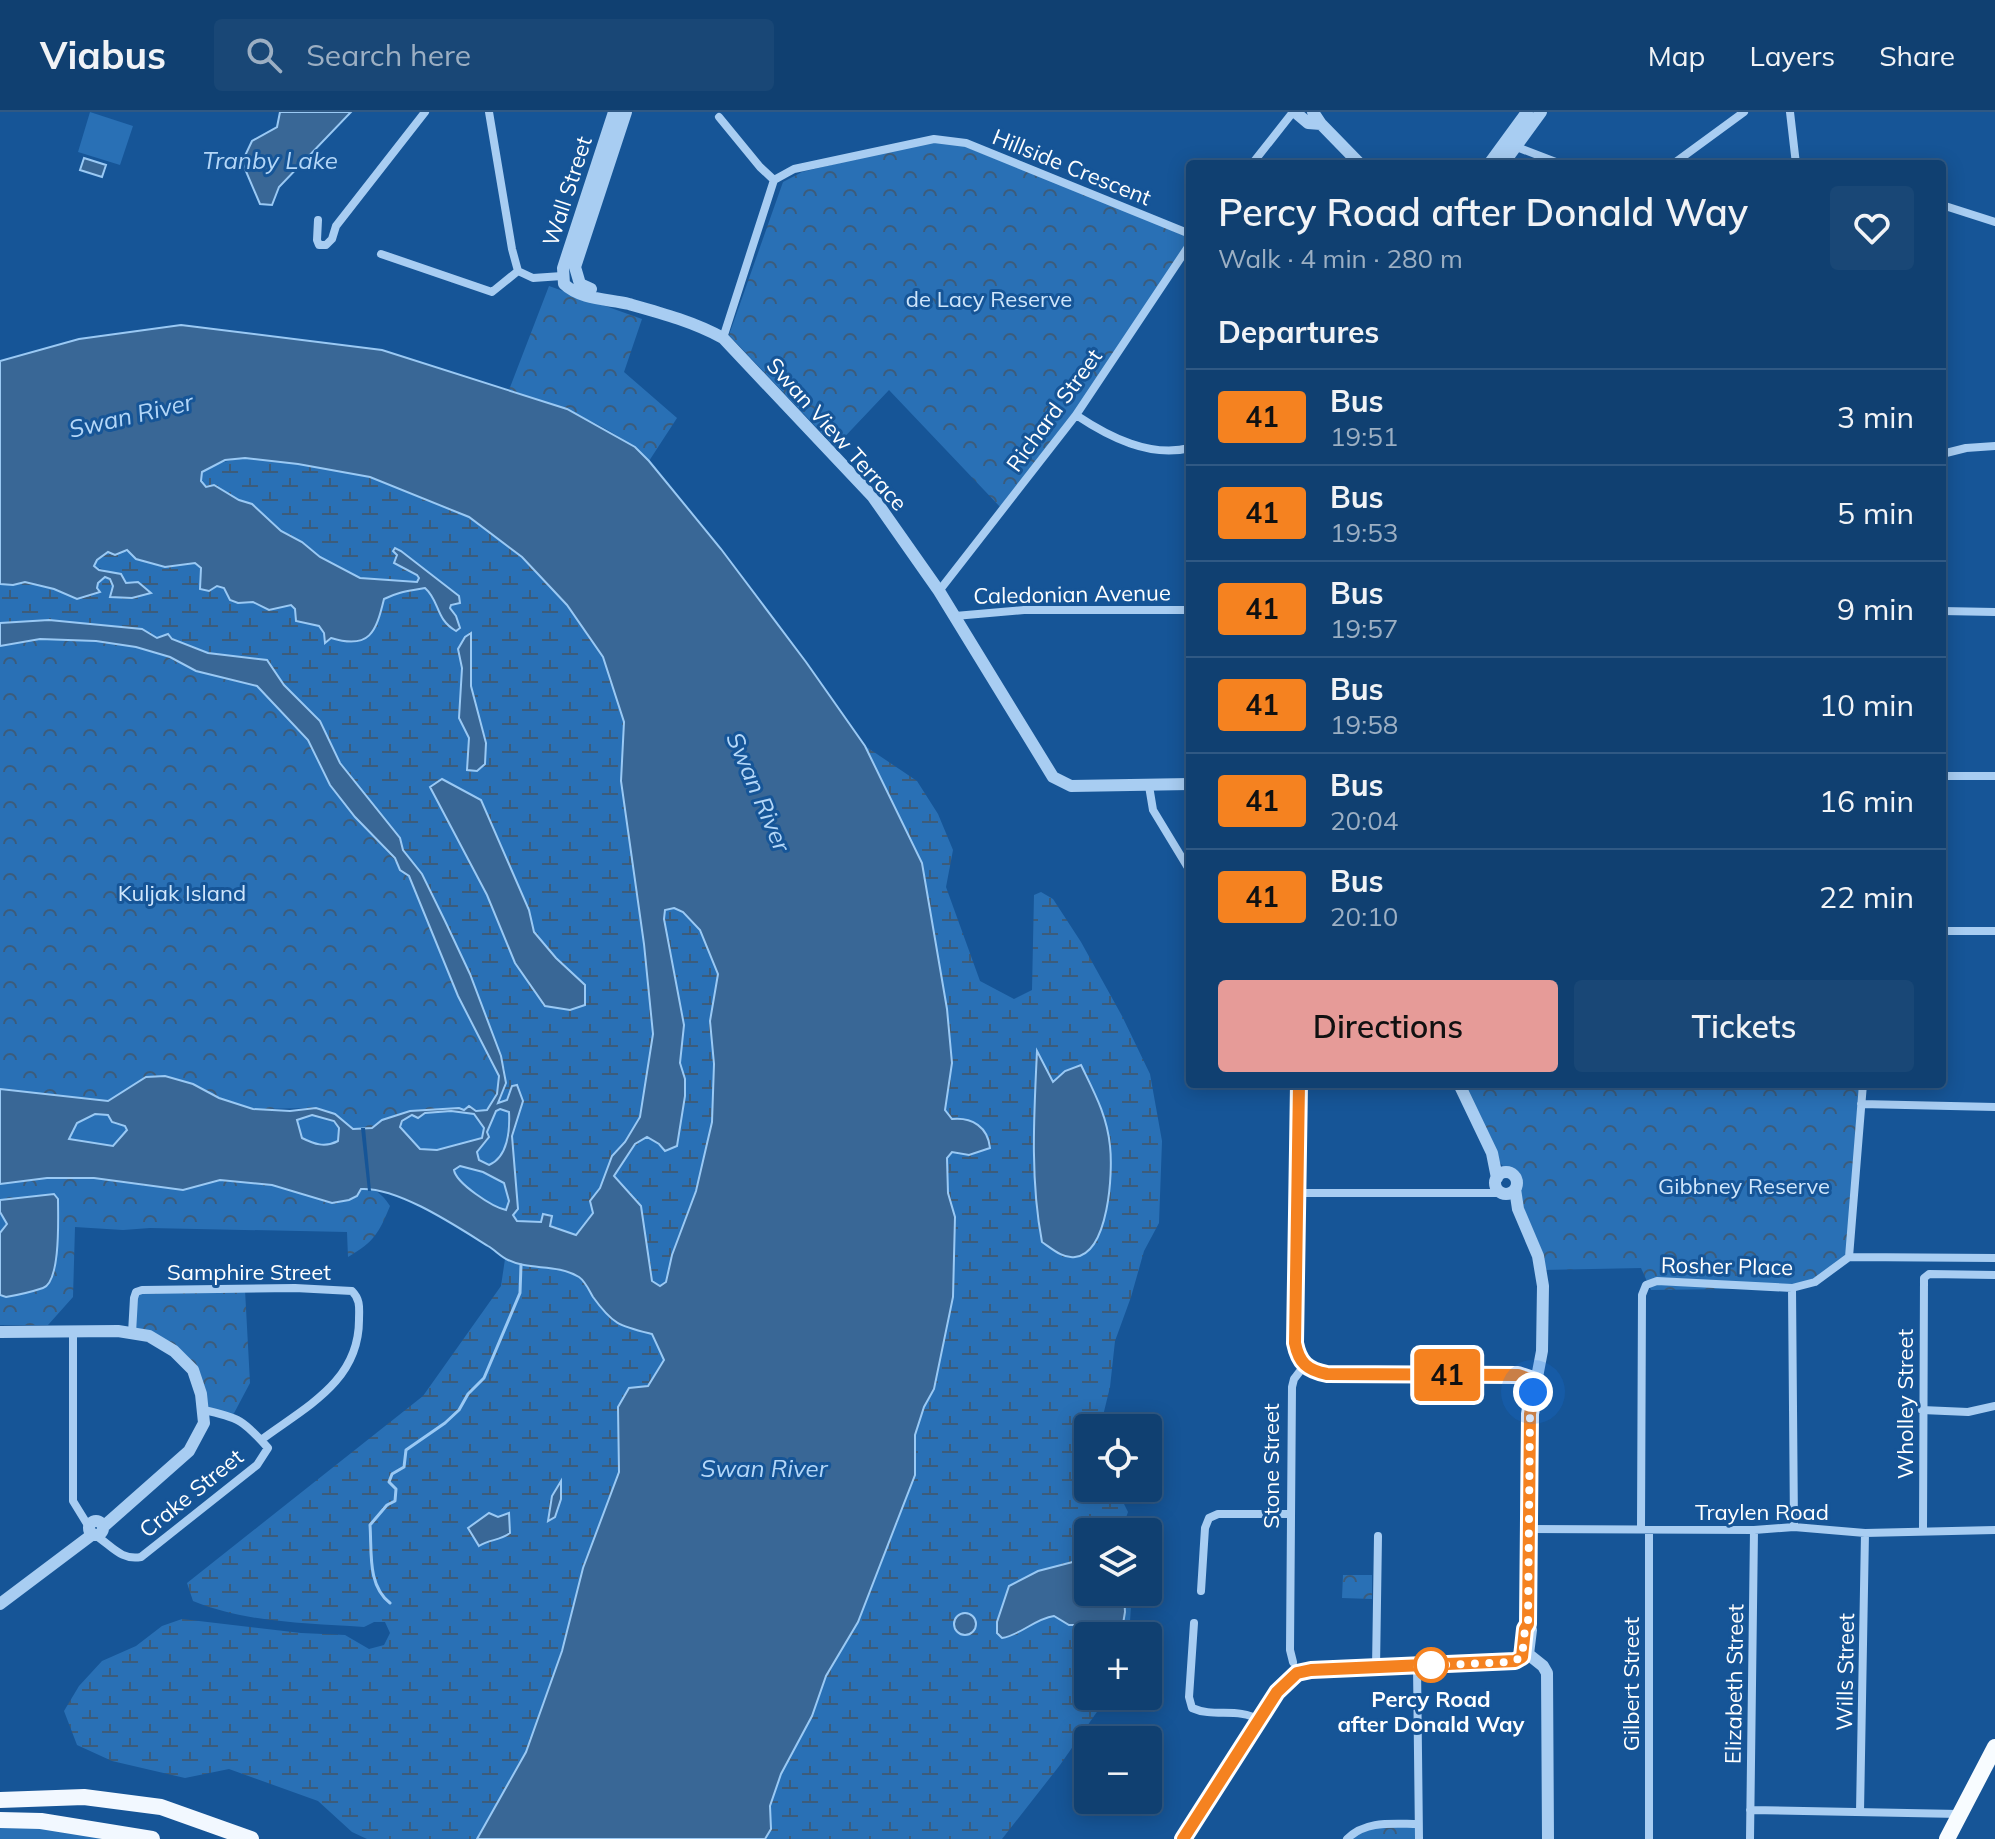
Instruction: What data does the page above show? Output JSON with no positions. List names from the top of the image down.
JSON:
{
  "streets": {
    "street": [
      "Hillside Crescent",
      "Wall Street",
      "Richard Street",
      "Swan View Terrace",
      "Caledonian Avenue",
      "Rosher Place",
      "Samphire Street",
      "Wholley Street",
      "Stone Street",
      "Crake Street",
      "Traylen Road",
      "Wills Street",
      "Gilbert Street",
      "Elizabeth Street"
    ]
  },
  "crossings": [
    ["Wall Street", "Swan View Terrace"],
    ["Richard Street", "Swan View Terrace"],
    ["Swan View Terrace", "Caledonian Avenue"],
    ["Rosher Place", "Gilbert Street"],
    ["Samphire Street", "Crake Street"],
    ["Wholley Street", "Traylen Road"],
    ["Traylen Road", "Wills Street"],
    ["Traylen Road", "Gilbert Street"],
    ["Traylen Road", "Elizabeth Street"]
  ],
  "water": ["Tranby Lake", "Swan River"],
  "parks": ["de Lacy Reserve", "Kuljak Island", "Gibbney Reserve"],
  "places": ["Percy Road after Donald Way"],
  "lines": ["bus line 41"],
  "page": {
    "header": "Viabus",
    "search": "Search here",
    "nav": ["Map", "Layers", "Share"],
    "on_map": "41",
    "heading": [
      ["Percy Road after Donald Way", "Walk · 4 min · 280 m"],
      "Departures"
    ],
    "list": [
      {
        "mark": "41",
        "name": "Bus",
        "note": "19:51",
        "value": "3 min"
      },
      {
        "mark": "41",
        "name": "Bus",
        "note": "19:53",
        "value": "5 min"
      },
      {
        "mark": "41",
        "name": "Bus",
        "note": "19:57",
        "value": "9 min"
      },
      {
        "mark": "41",
        "name": "Bus",
        "note": "19:58",
        "value": "10 min"
      },
      {
        "mark": "41",
        "name": "Bus",
        "note": "20:04",
        "value": "16 min"
      },
      {
        "mark": "41",
        "name": "Bus",
        "note": "20:10",
        "value": "22 min"
      }
    ],
    "buttons": ["Directions", "Tickets"],
    "map_buttons": ["+", "−"]
  }
}
